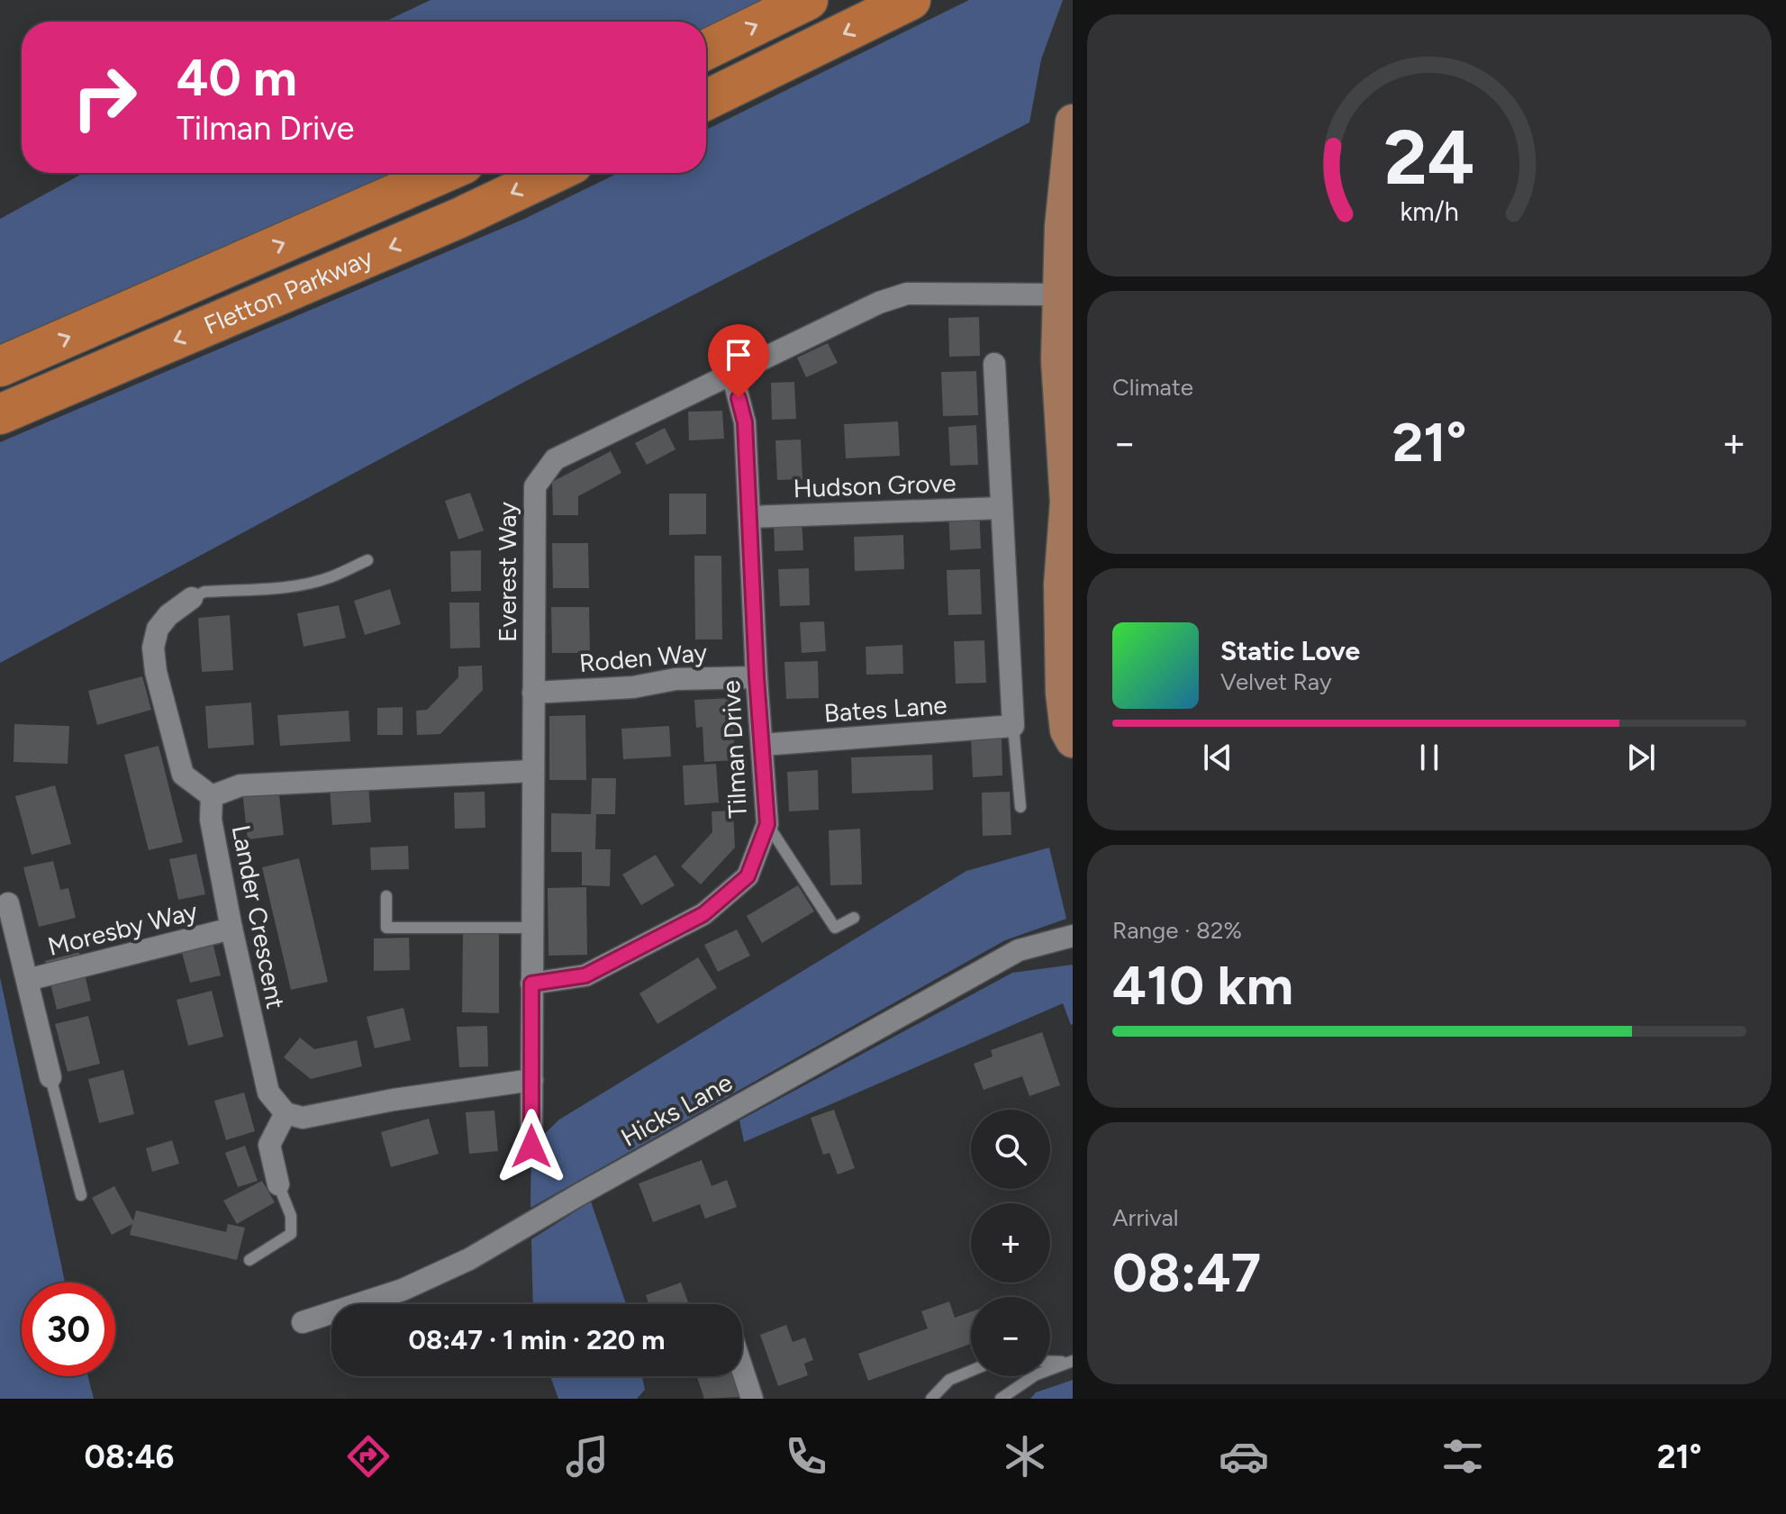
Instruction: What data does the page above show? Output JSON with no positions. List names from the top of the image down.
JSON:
{
  "streets": {
    "highway": ["Fletton Parkway"],
    "street": [
      "Hudson Grove",
      "Everest Way",
      "Roden Way",
      "Bates Lane",
      "Tilman Drive",
      "Lander Crescent",
      "Moresby Way",
      "Hicks Lane"
    ]
  },
  "crossings": [
    ["Hudson Grove", "Tilman Drive"],
    ["Everest Way", "Roden Way"],
    ["Everest Way", "Tilman Drive"],
    ["Everest Way", "Lander Crescent"],
    ["Roden Way", "Tilman Drive"],
    ["Bates Lane", "Tilman Drive"],
    ["Lander Crescent", "Moresby Way"]
  ],
  "page": {
    "turn": ["40 m", "Tilman Drive"],
    "tile": [
      "Climate",
      ["Range · 82%", "410 km"],
      ["Arrival", "08:47"]
    ],
    "heat": ["−", "21°", "+"],
    "song": ["Static Love", "Velvet Ray"],
    "map_buttons": ["+", "−"],
    "limit": "30",
    "trip": "08:47 · 1 min · 220 m",
    "tabs": ["08:46", "21°"],
    "gauge": ["24", "km/h"]
  }
}
